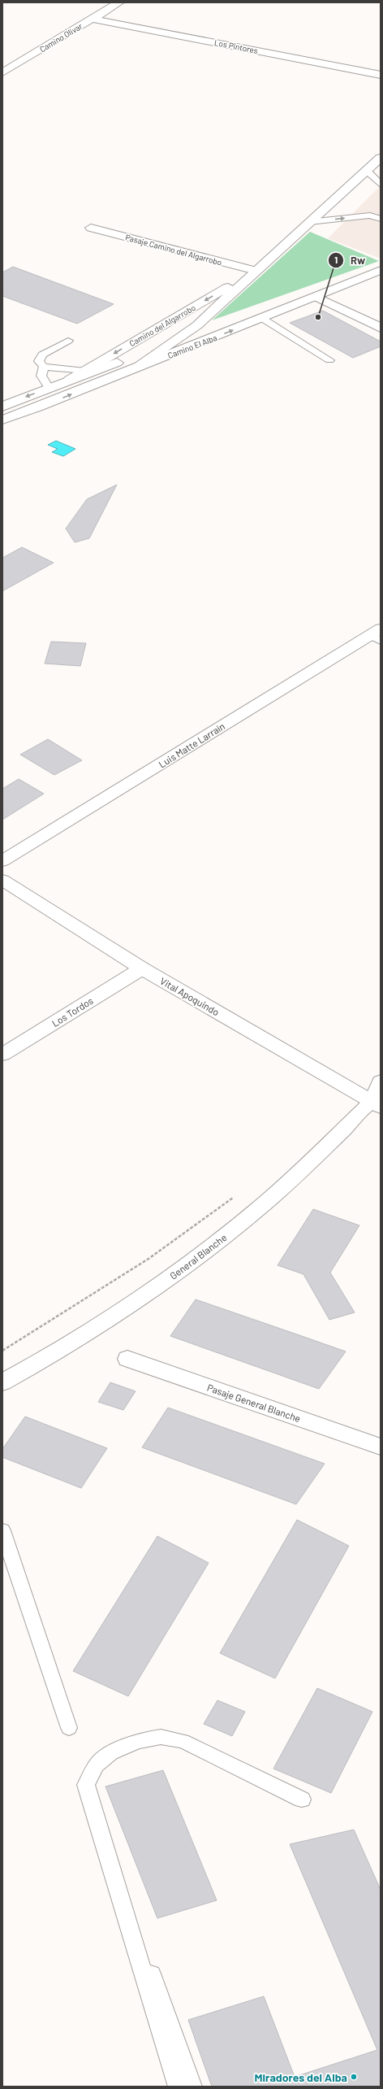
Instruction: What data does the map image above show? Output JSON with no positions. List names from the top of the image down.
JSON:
{
  "streets": {
    "street": [
      "Camino Olivar",
      "Los Pintores",
      "Pasaje Camino del Algarrobo",
      "Camino del Algarrobo",
      "Camino El Alba",
      "Luis Matte Larraín",
      "Vital Apoquindo",
      "Los Tordos",
      "General Blanche",
      "Pasaje General Blanche"
    ]
  },
  "crossings": [
    ["Camino Olivar", "Los Pintores"],
    ["Pasaje Camino del Algarrobo", "Camino del Algarrobo"],
    ["Camino del Algarrobo", "Camino El Alba"],
    ["Vital Apoquindo", "Los Tordos"],
    ["Vital Apoquindo", "General Blanche"]
  ],
  "places": ["Rw", "Miradores del Alba"]
}
